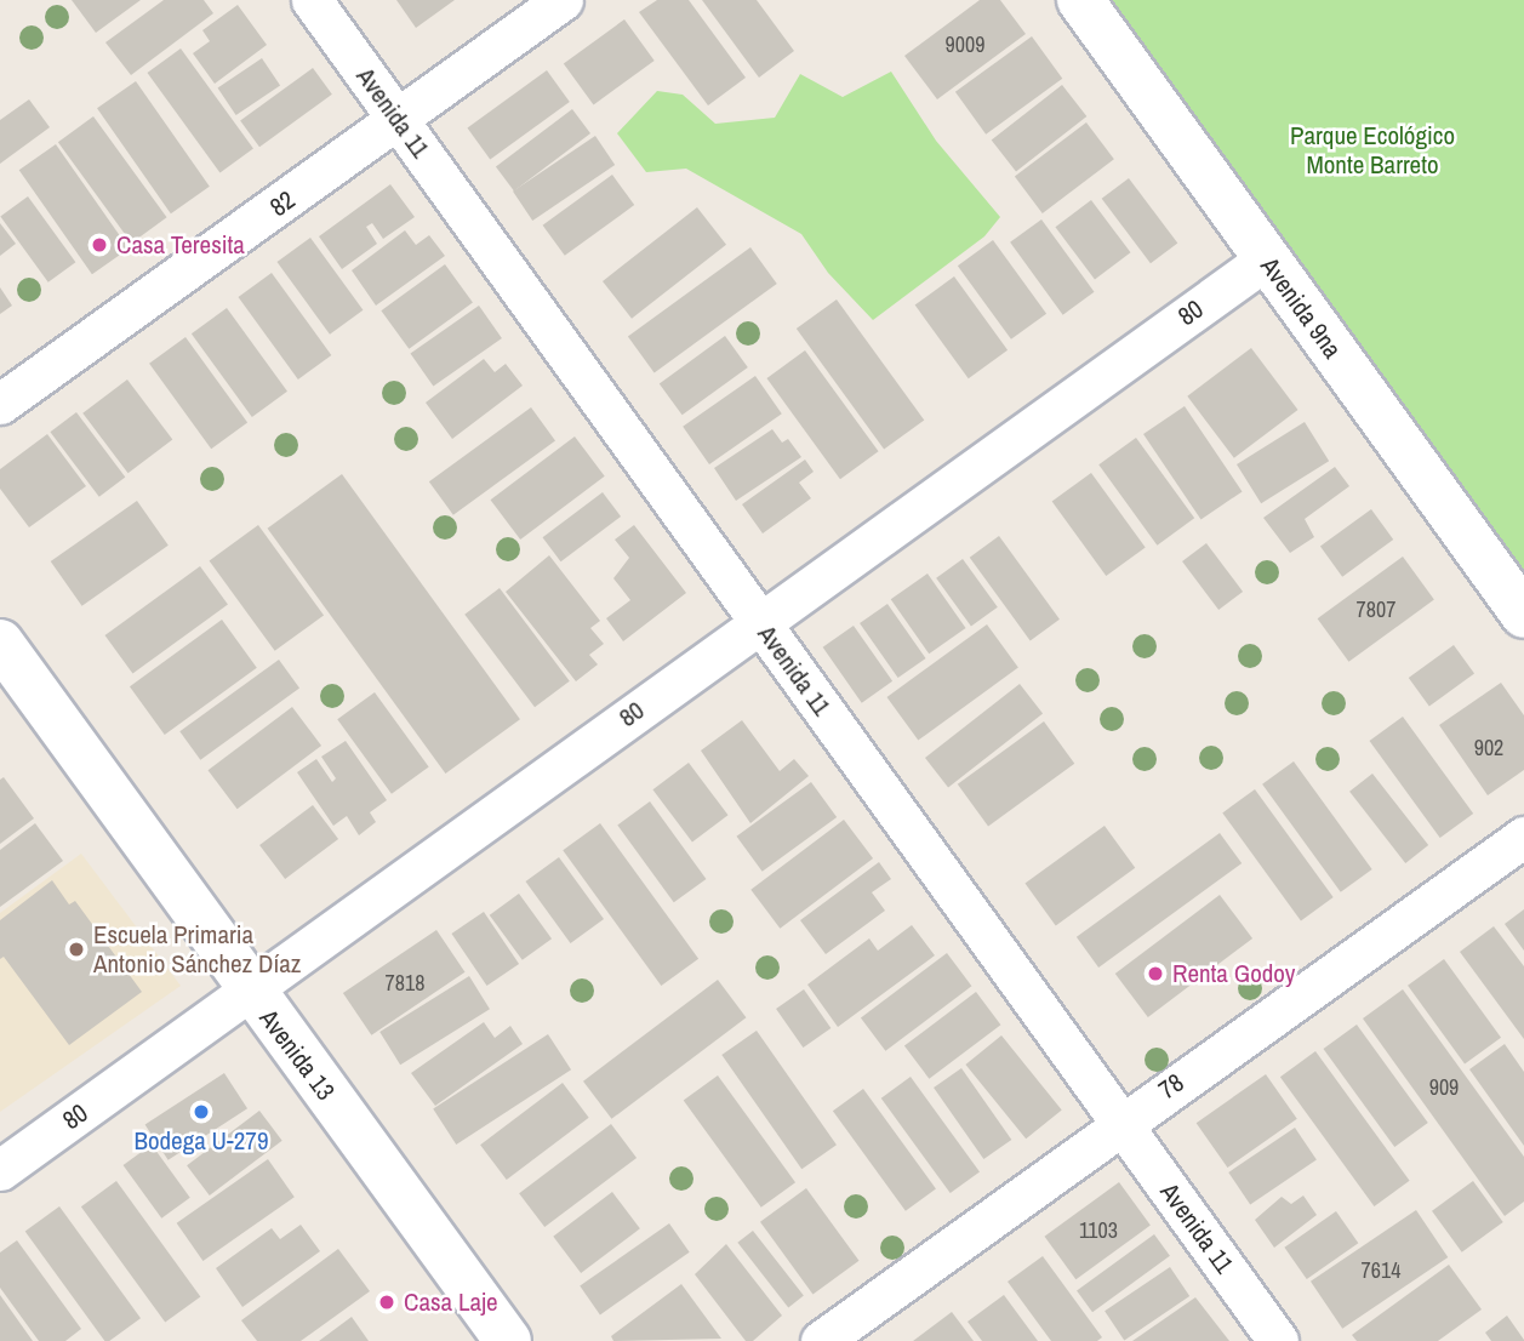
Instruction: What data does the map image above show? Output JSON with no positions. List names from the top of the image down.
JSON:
{
  "streets": {
    "street": [
      "Avenida 11",
      "82",
      "Avenida 9na",
      "80",
      "Avenida 13",
      "78"
    ]
  },
  "crossings": [
    ["Avenida 11", "82"],
    ["Avenida 11", "80"],
    ["Avenida 11", "78"],
    ["Avenida 9na", "80"],
    ["80", "Avenida 13"]
  ],
  "parks": ["Parque Ecológico Monte Barreto"],
  "places": [
    "Casa Teresita",
    "Escuela Primaria Antonio Sánchez Díaz",
    "Renta Godoy",
    "Bodega U-279",
    "Casa Laje"
  ],
  "house_numbers": [
    "9009",
    "7807",
    "902",
    "7818",
    "909",
    "1103",
    "7614"
  ]
}
